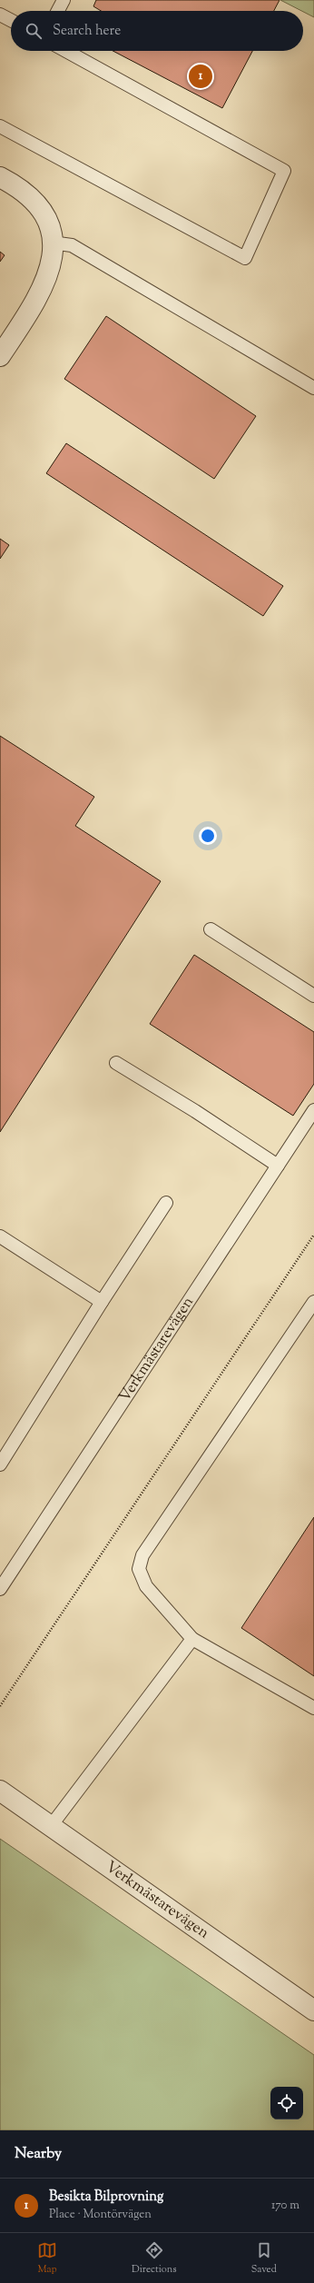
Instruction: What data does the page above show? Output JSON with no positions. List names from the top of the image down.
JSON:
{
  "streets": {
    "street": ["Verkmästarevägen"]
  },
  "page": {
    "search": "Search here",
    "pins": "1",
    "heading": "Nearby",
    "list": [
      {
        "mark": "1",
        "name": "Besikta Bilprovning",
        "note": "Place · Montörvägen",
        "value": "170 m"
      }
    ],
    "nav": ["Map", "Directions", "Saved"]
  }
}
